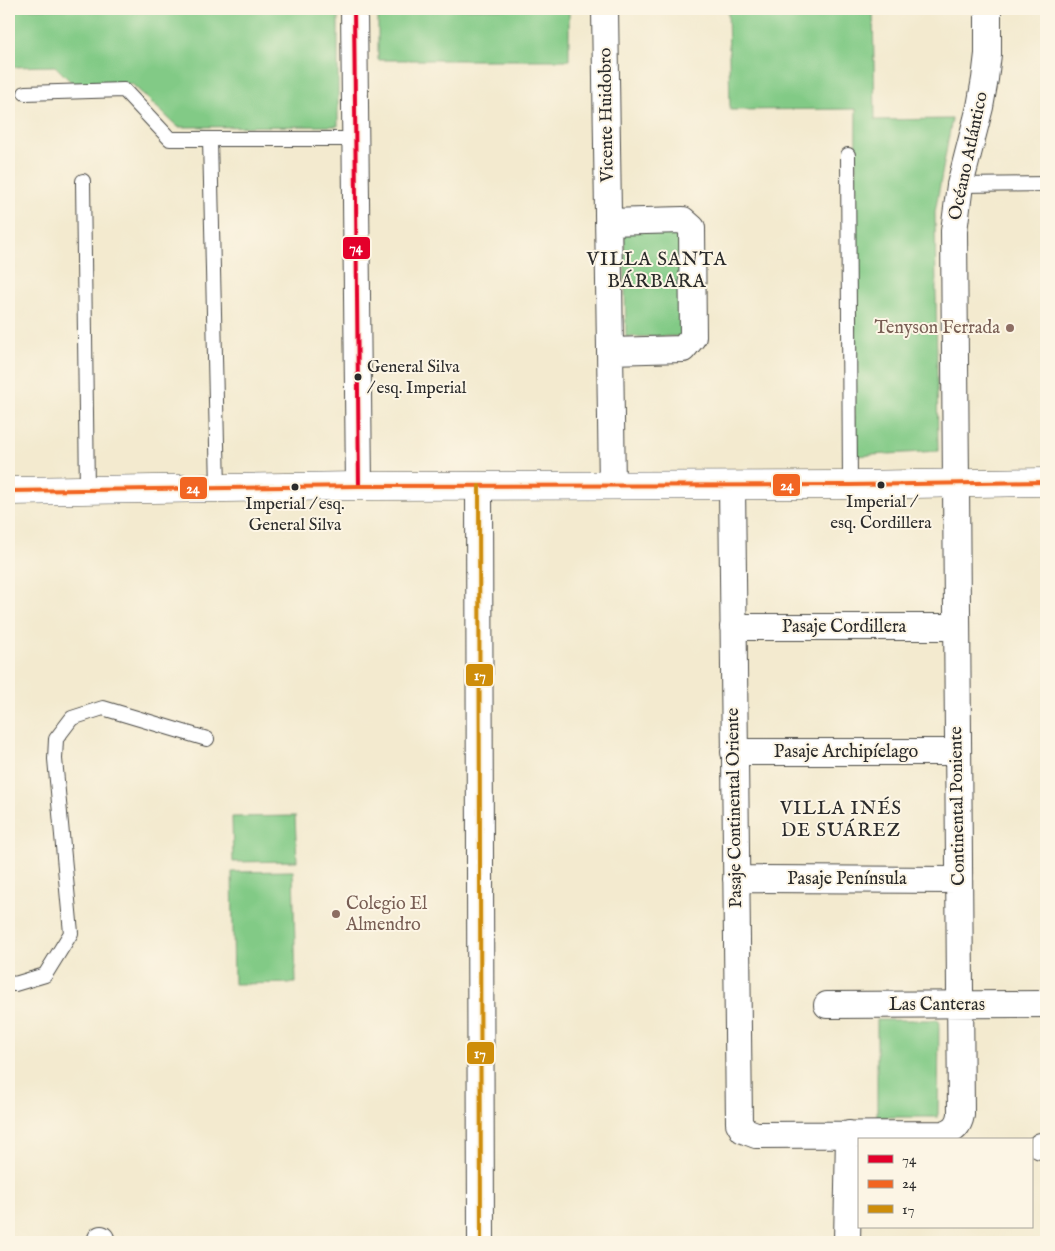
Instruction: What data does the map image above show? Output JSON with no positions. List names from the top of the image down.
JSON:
{
  "streets": {
    "street": [
      "Vicente Huidobro",
      "Océano Atlántico",
      "Pasaje Cordillera",
      "Pasaje Archipíelago",
      "Continental Poniente",
      "Pasaje Continental Oriente",
      "Pasaje Península",
      "Las Canteras"
    ]
  },
  "crossings": [
    ["Océano Atlántico", "Continental Poniente"],
    ["Pasaje Cordillera", "Continental Poniente"],
    ["Pasaje Cordillera", "Pasaje Continental Oriente"],
    ["Pasaje Archipíelago", "Continental Poniente"],
    ["Pasaje Archipíelago", "Pasaje Continental Oriente"],
    ["Continental Poniente", "Pasaje Continental Oriente"],
    ["Continental Poniente", "Pasaje Península"],
    ["Continental Poniente", "Las Canteras"],
    ["Pasaje Continental Oriente", "Pasaje Península"]
  ],
  "districts": ["VILLA SANTA BÁRBARA", "VILLA INÉS DE SUÁREZ"],
  "places": [
    "Tenyson Ferrada",
    "General Silva / esq. Imperial",
    "Imperial / esq. Cordillera",
    "Imperial / esq. General Silva",
    "Colegio El Almendro"
  ],
  "lines": ["transit line 74", "transit line 24", "transit line 17"],
  "legend": ["74", "24", "17"]
}
